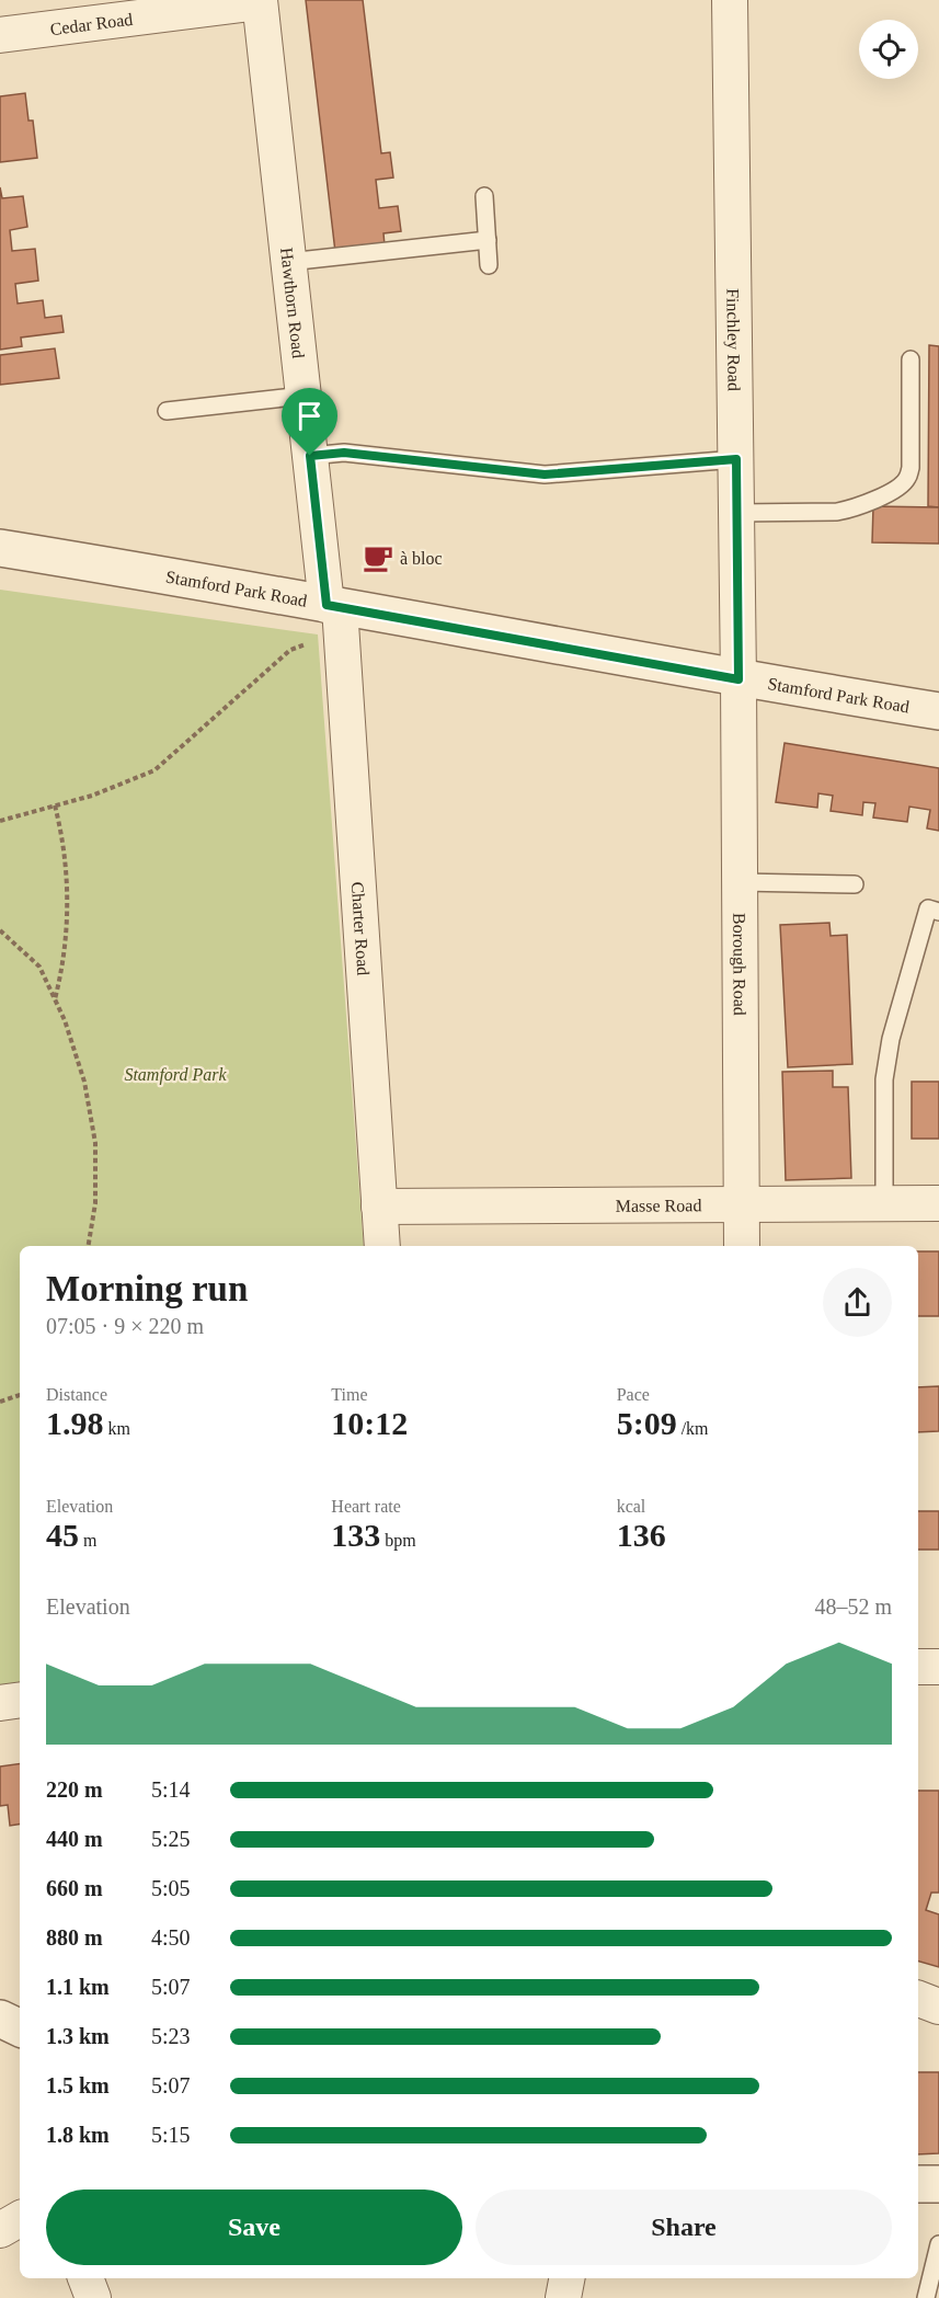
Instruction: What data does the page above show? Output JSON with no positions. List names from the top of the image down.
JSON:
{
  "streets": {
    "street": [
      "Cedar Road",
      "Hawthorn Road",
      "Finchley Road",
      "Stamford Park Road",
      "Charter Road",
      "Borough Road",
      "Masse Road"
    ]
  },
  "crossings": [
    ["Cedar Road", "Hawthorn Road"],
    ["Hawthorn Road", "Stamford Park Road"],
    ["Hawthorn Road", "Charter Road"],
    ["Finchley Road", "Stamford Park Road"],
    ["Finchley Road", "Borough Road"],
    ["Stamford Park Road", "Charter Road"],
    ["Stamford Park Road", "Borough Road"],
    ["Charter Road", "Masse Road"],
    ["Borough Road", "Masse Road"]
  ],
  "parks": ["Stamford Park"],
  "places": {
    "cafe": ["à bloc"]
  },
  "page": {
    "heading": ["Morning run", "07:05 · 9 × 220 m"],
    "stats": [
      ["Distance", "1.98 km"],
      ["Time", "10:12"],
      ["Pace", "5:09 /km"],
      ["Elevation", "45 m"],
      ["Heart rate", "133 bpm"],
      ["kcal", "136"]
    ],
    "chart": ["Elevation", "48–52 m"],
    "list": [
      {
        "name": "220 m",
        "note": "5:14"
      },
      {
        "name": "440 m",
        "note": "5:25"
      },
      {
        "name": "660 m",
        "note": "5:05"
      },
      {
        "name": "880 m",
        "note": "4:50"
      },
      {
        "name": "1.1 km",
        "note": "5:07"
      },
      {
        "name": "1.3 km",
        "note": "5:23"
      },
      {
        "name": "1.5 km",
        "note": "5:07"
      },
      {
        "name": "1.8 km",
        "note": "5:15"
      }
    ],
    "buttons": ["Save", "Share"]
  }
}
